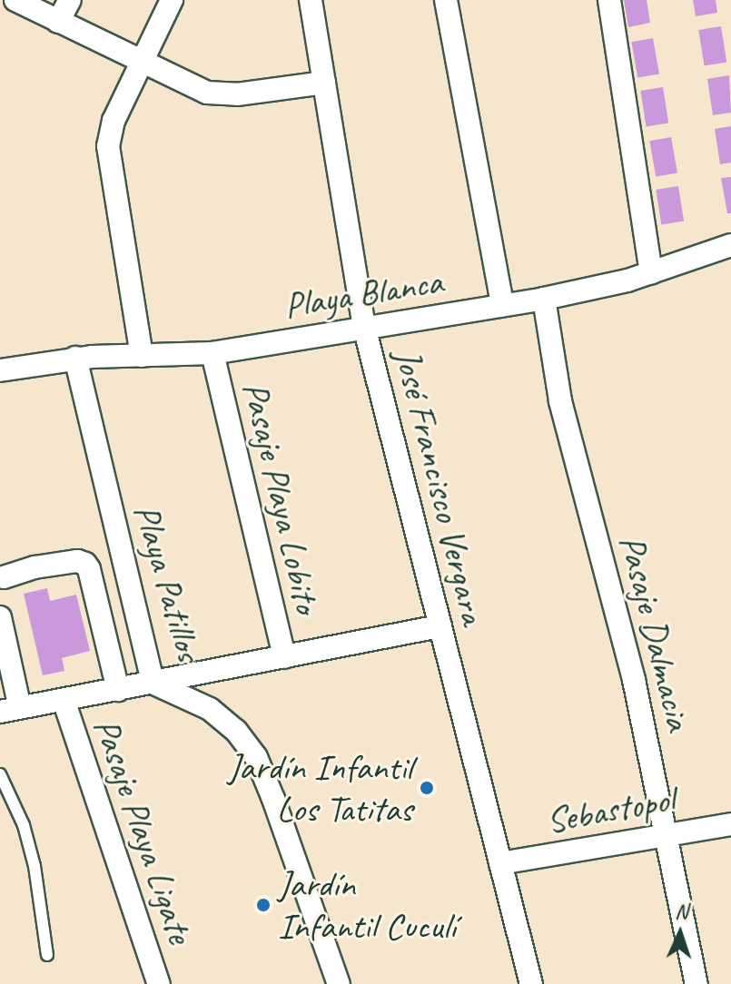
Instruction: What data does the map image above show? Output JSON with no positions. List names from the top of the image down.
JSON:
{
  "streets": {
    "street": [
      "Playa Blanca",
      "José Francisco Vergara",
      "Pasaje Playa Lobito",
      "Playa Patillos",
      "Pasaje Dalmacia",
      "Sebastopol",
      "Pasaje Playa Ligate"
    ]
  },
  "crossings": [
    ["Playa Blanca", "José Francisco Vergara"],
    ["Playa Blanca", "Pasaje Playa Lobito"],
    ["Playa Blanca", "Playa Patillos"],
    ["Playa Blanca", "Pasaje Dalmacia"],
    ["José Francisco Vergara", "Sebastopol"],
    ["Pasaje Dalmacia", "Sebastopol"]
  ],
  "places": ["Jardín Infantil Los Tatitas", "Jardín Infantil Cuculí"],
  "north": "top"
}
